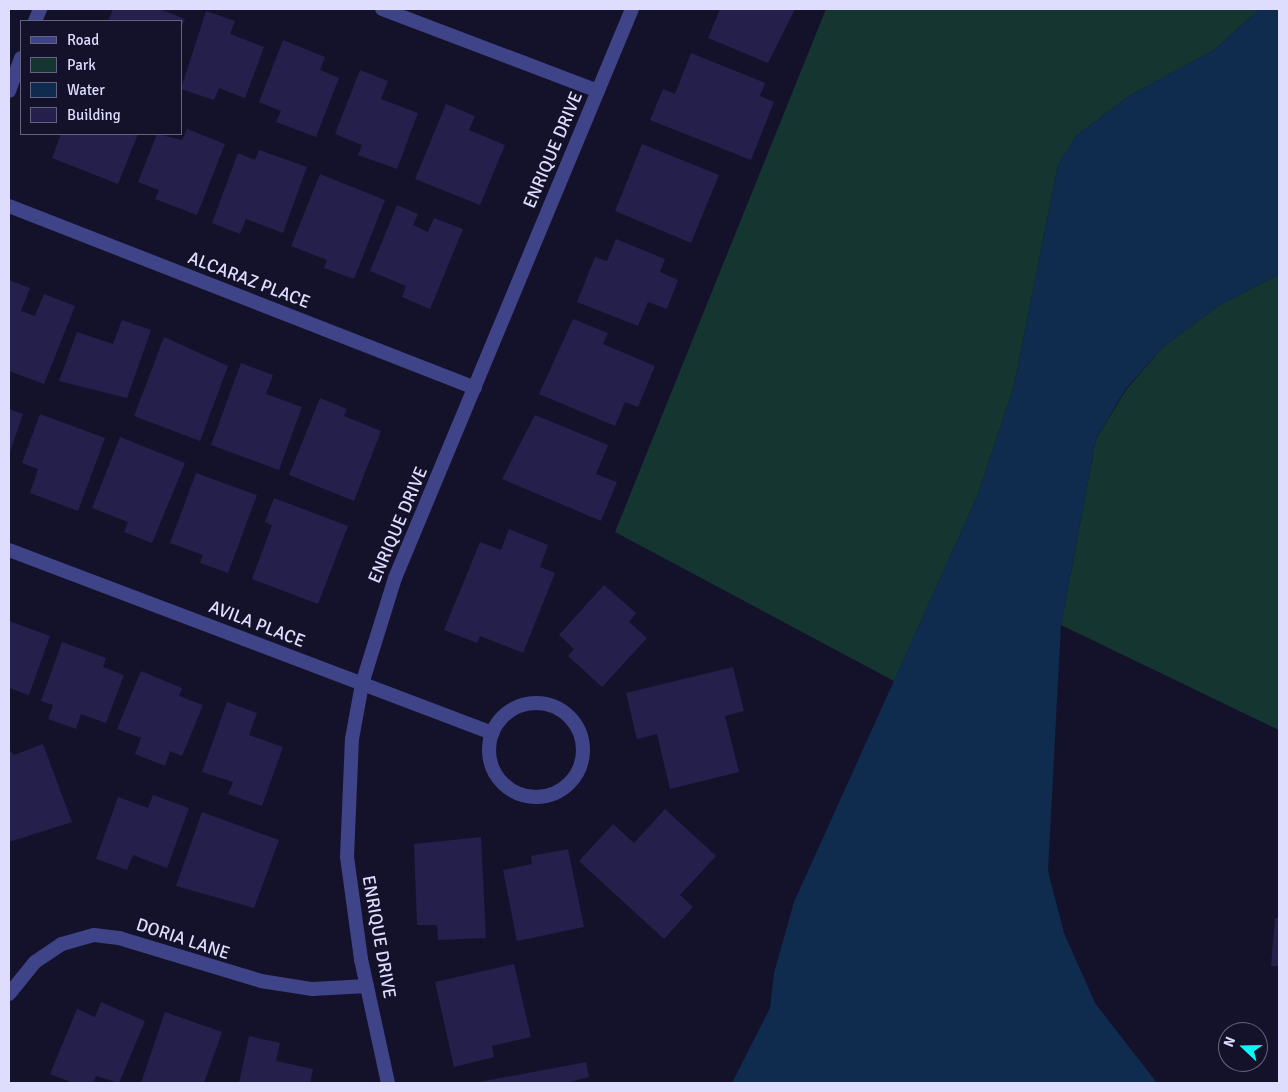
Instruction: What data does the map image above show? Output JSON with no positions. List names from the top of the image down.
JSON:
{
  "streets": {
    "street": [
      "ENRIQUE DRIVE",
      "ALCARAZ PLACE",
      "AVILA PLACE",
      "DORIA LANE"
    ]
  },
  "crossings": [
    ["ENRIQUE DRIVE", "ALCARAZ PLACE"],
    ["ENRIQUE DRIVE", "AVILA PLACE"],
    ["ENRIQUE DRIVE", "DORIA LANE"]
  ],
  "legend": [
    "Road",
    "Park",
    "Water",
    "Building"
  ],
  "north": "left"
}
